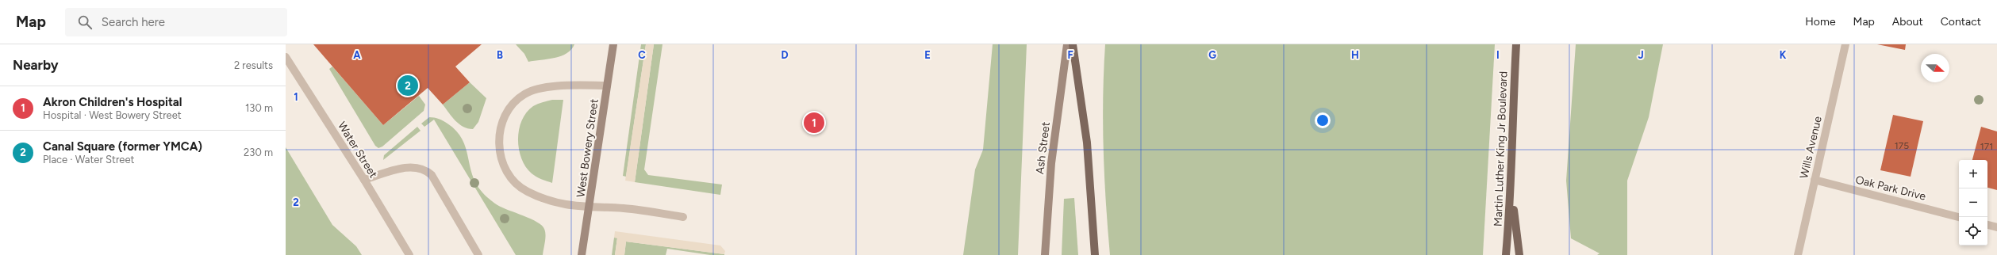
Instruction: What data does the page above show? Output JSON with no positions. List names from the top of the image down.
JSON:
{
  "streets": {
    "main road": ["Martin Luther King Jr Boulevard"],
    "street": [
      "Wills Avenue",
      "West Bowery Street",
      "Ash Street",
      "Water Street",
      "Oak Park Drive"
    ]
  },
  "crossings": [
    ["Wills Avenue", "Oak Park Drive"]
  ],
  "house_numbers": ["175", "171"],
  "north": "right",
  "page": {
    "header": "Map",
    "search": "Search here",
    "nav": [
      "Home",
      "Map",
      "About",
      "Contact"
    ],
    "heading": ["Nearby", "2 results"],
    "pins": ["2", "1"],
    "list": [
      {
        "mark": "1",
        "name": "Akron Children's Hospital",
        "note": "Hospital · West Bowery Street",
        "value": "130 m"
      },
      {
        "mark": "2",
        "name": "Canal Square (former YMCA)",
        "note": "Place · Water Street",
        "value": "230 m"
      }
    ],
    "map_buttons": ["+", "−"]
  },
  "grid": {
    "columns": [
      "A",
      "B",
      "C",
      "D",
      "E",
      "F",
      "G",
      "H",
      "I",
      "J",
      "K"
    ],
    "rows": ["1", "2"]
  }
}
